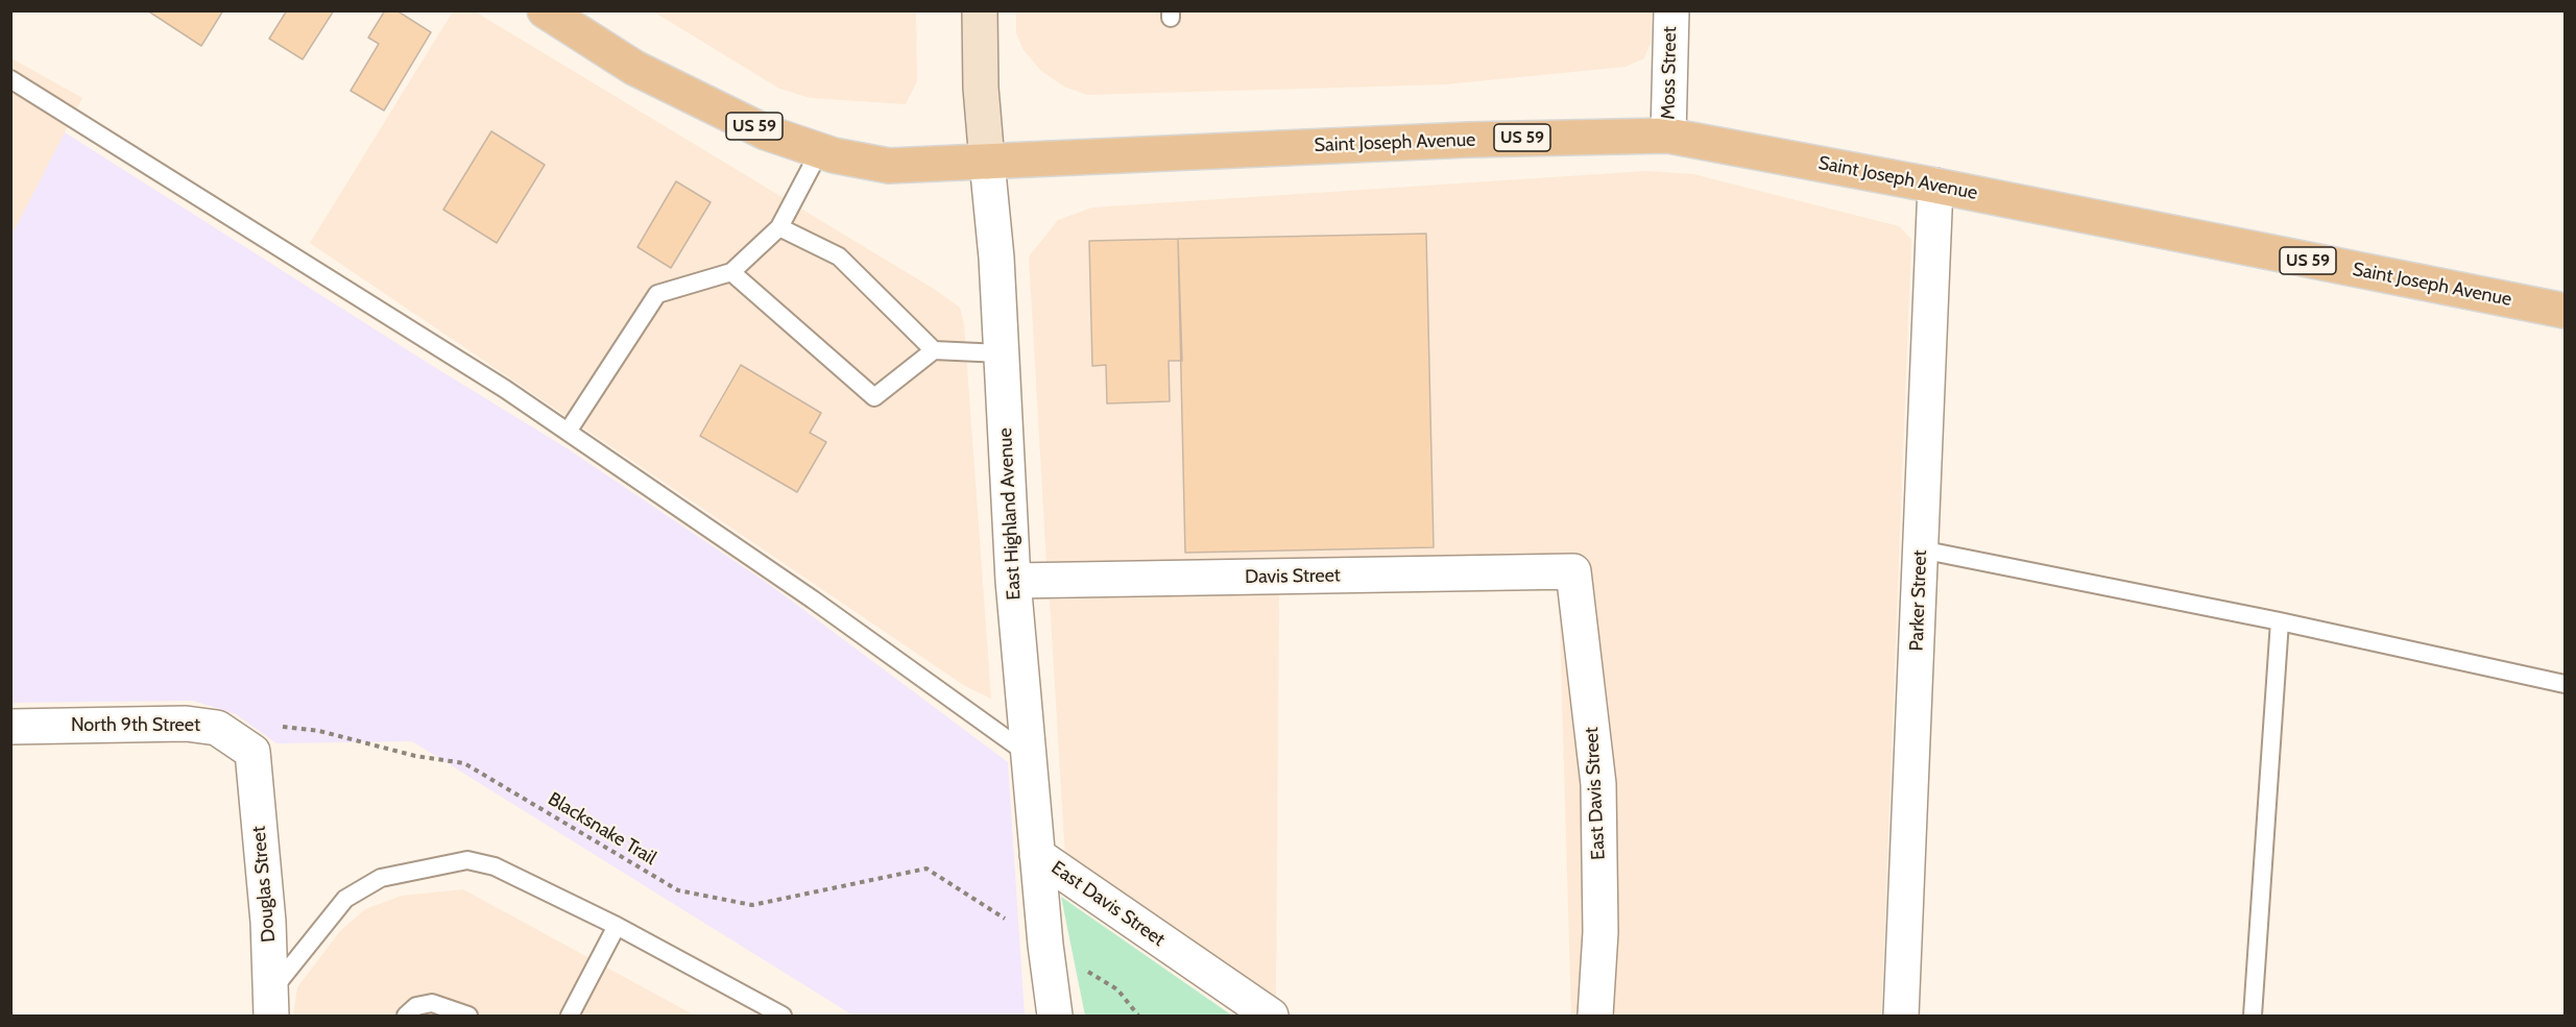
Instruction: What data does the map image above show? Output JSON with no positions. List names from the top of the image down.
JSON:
{
  "streets": {
    "main road": ["US 59", "Saint Joseph Avenue"],
    "street": [
      "Moss Street",
      "East Highland Avenue",
      "Davis Street",
      "Parker Street",
      "North 9th Street",
      "East Davis Street",
      "Douglas Street"
    ],
    "path": ["Blacksnake Trail"]
  },
  "crossings": [
    ["Moss Street", "Saint Joseph Avenue"],
    ["Saint Joseph Avenue", "East Highland Avenue"],
    ["Saint Joseph Avenue", "Parker Street"],
    ["East Highland Avenue", "Davis Street"],
    ["East Highland Avenue", "East Davis Street"],
    ["East Highland Avenue", "Blacksnake Trail"],
    ["Davis Street", "East Davis Street"],
    ["North 9th Street", "Blacksnake Trail"],
    ["North 9th Street", "Douglas Street"],
    ["Blacksnake Trail", "Douglas Street"]
  ]
}
